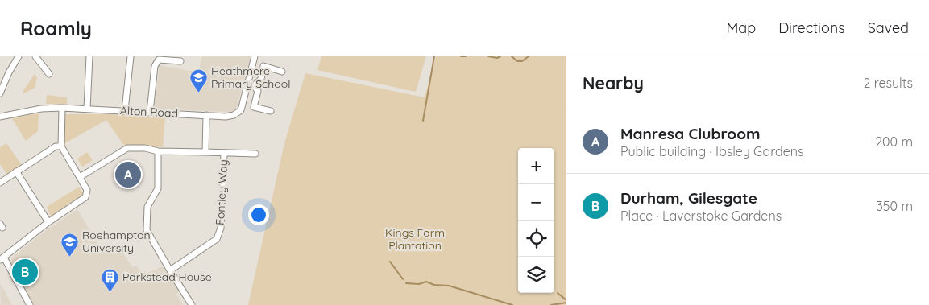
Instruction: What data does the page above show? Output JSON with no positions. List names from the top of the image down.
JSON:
{
  "streets": {
    "street": ["Alton Road", "Fontley Way"]
  },
  "parks": ["Kings Farm Plantation"],
  "places": {
    "school or university": ["Heathmere Primary School", "Roehampton University"],
    "building": ["Parkstead House"]
  },
  "page": {
    "header": "Roamly",
    "nav": ["Map", "Directions", "Saved"],
    "heading": ["Nearby", "2 results"],
    "list": [
      {
        "mark": "A",
        "name": "Manresa Clubroom",
        "note": "Public building · Ibsley Gardens",
        "value": "200 m"
      },
      {
        "mark": "B",
        "name": "Durham, Gilesgate",
        "note": "Place · Laverstoke Gardens",
        "value": "350 m"
      }
    ],
    "map_buttons": ["+", "−"],
    "pins": ["A", "B"]
  }
}
